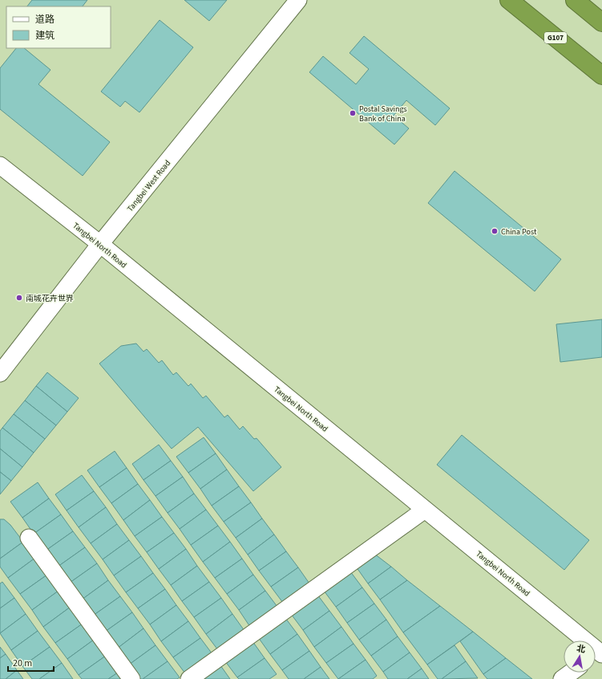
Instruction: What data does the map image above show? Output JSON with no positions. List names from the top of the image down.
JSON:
{
  "streets": {
    "highway": ["G107"],
    "street": ["Tangbei West Road", "Tangbei North Road"]
  },
  "crossings": [
    ["Tangbei West Road", "Tangbei North Road"]
  ],
  "places": ["Postal Savings Bank of China", "China Post", "南城花卉世界"],
  "legend": ["道路", "建筑"],
  "scale_bar": "20 m",
  "north": "top"
}
